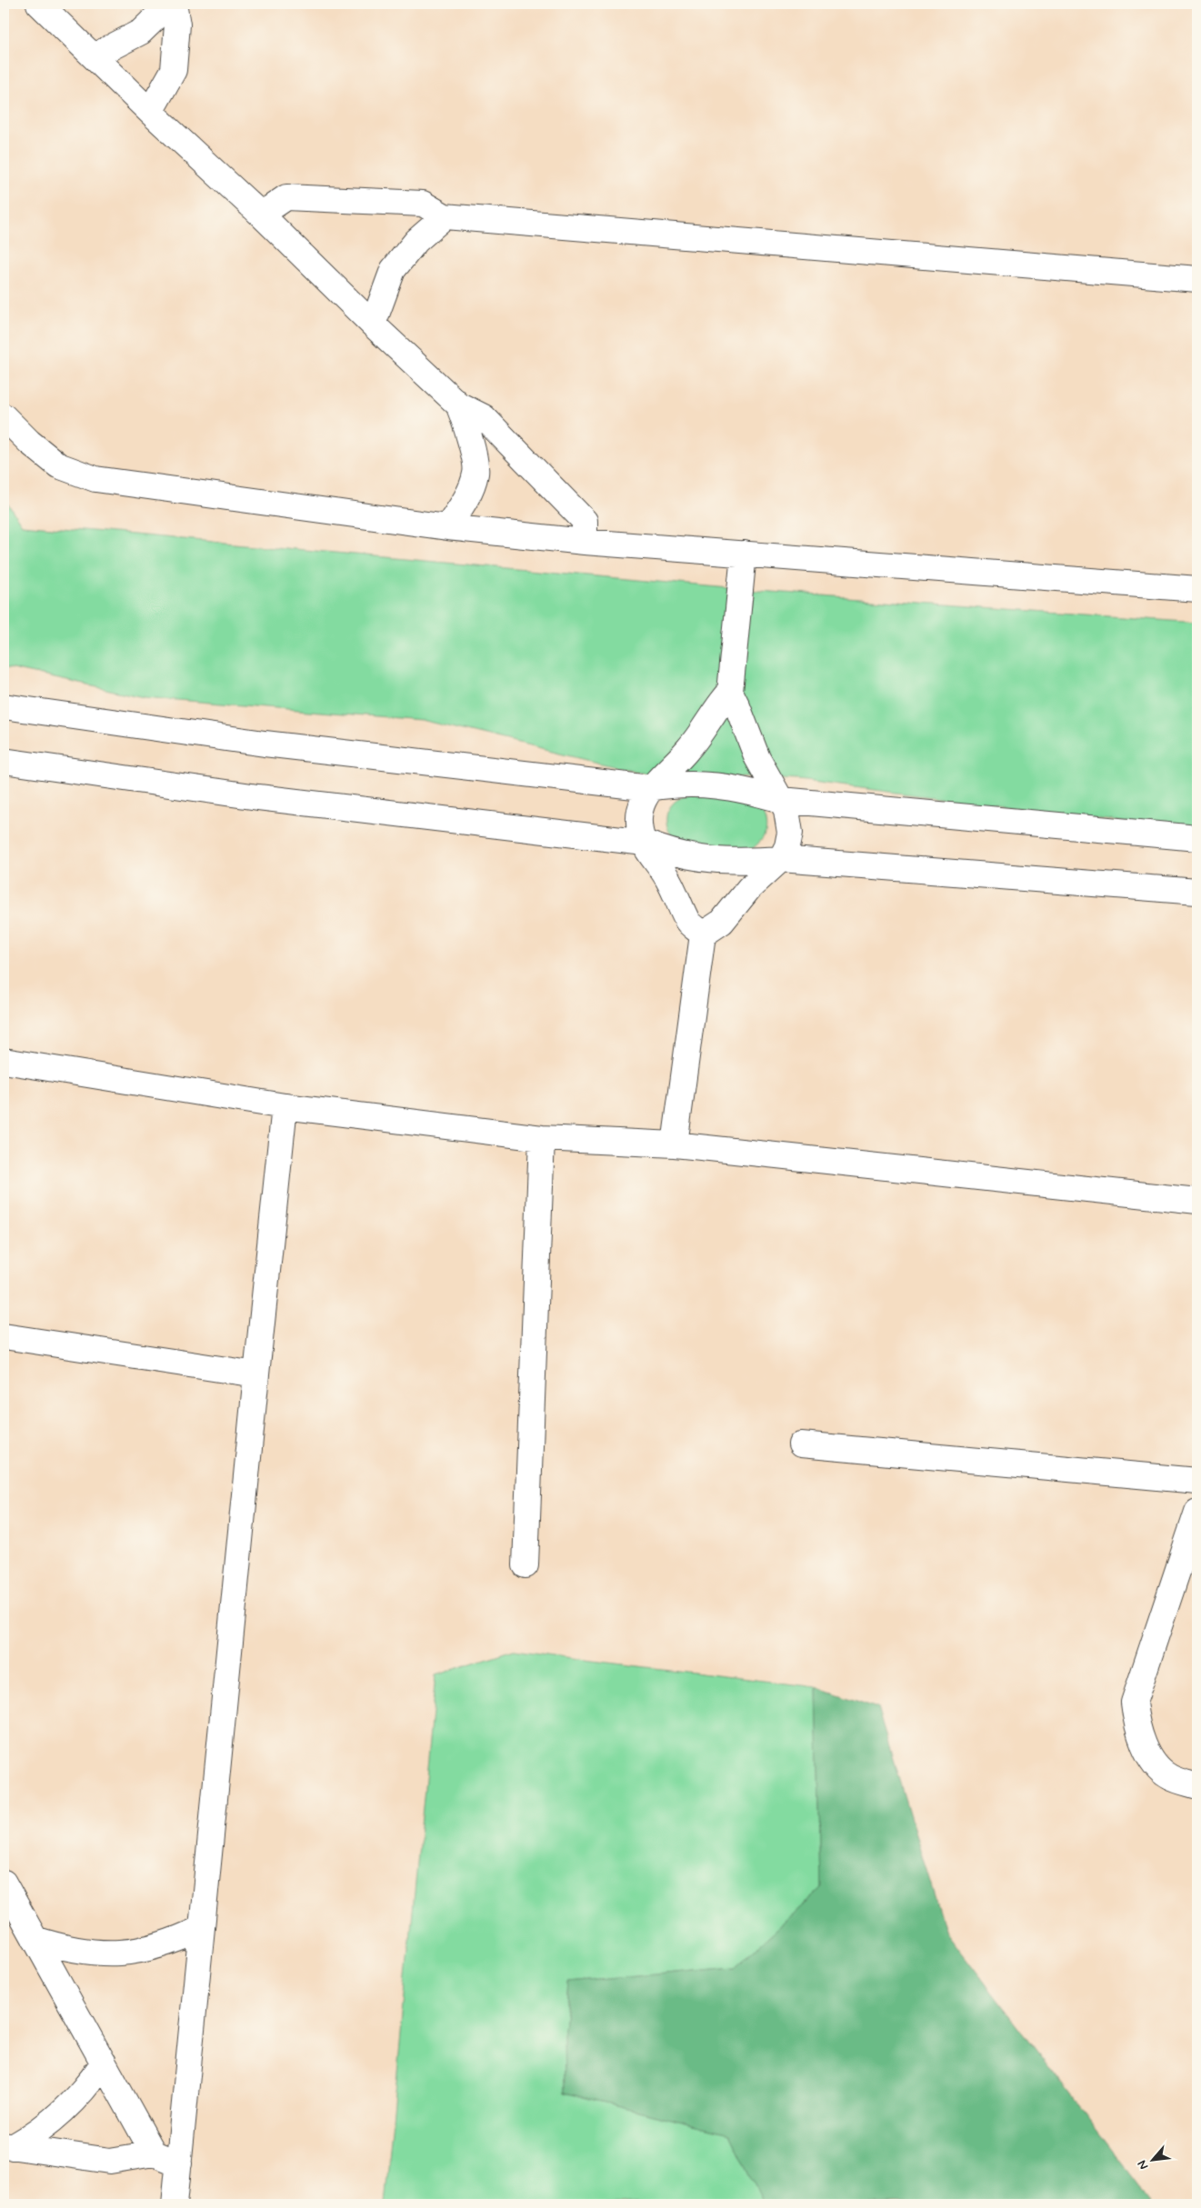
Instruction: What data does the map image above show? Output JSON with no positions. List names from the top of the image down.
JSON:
{
  "north": "bottom left"
}
